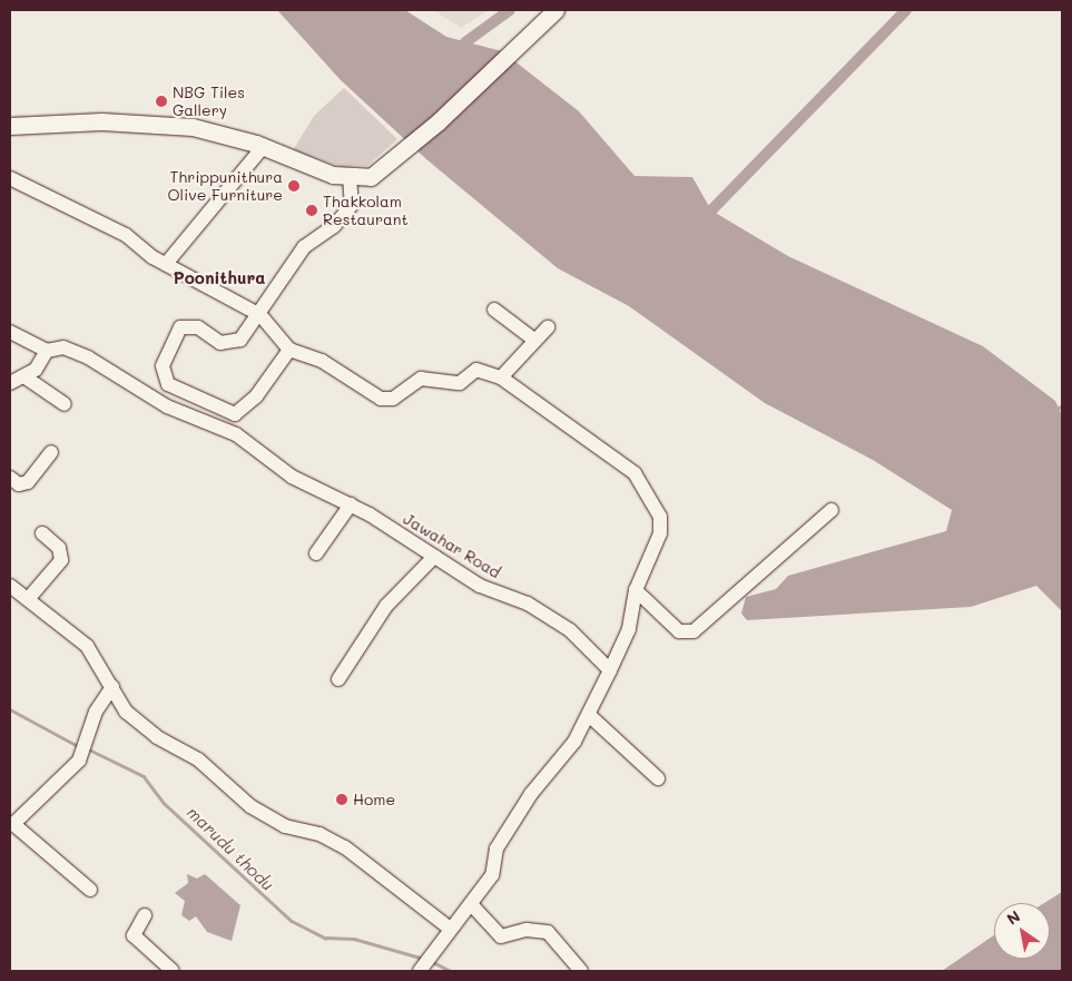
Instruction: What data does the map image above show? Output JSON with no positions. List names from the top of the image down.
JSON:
{
  "streets": {
    "street": ["Jawahar Road"]
  },
  "districts": ["Poonithura"],
  "water": ["marudu thodu"],
  "places": [
    "NBG Tiles Gallery",
    "Thrippunithura Olive Furniture",
    "Thakkolam Restaurant",
    "Home"
  ],
  "north": "top left"
}
